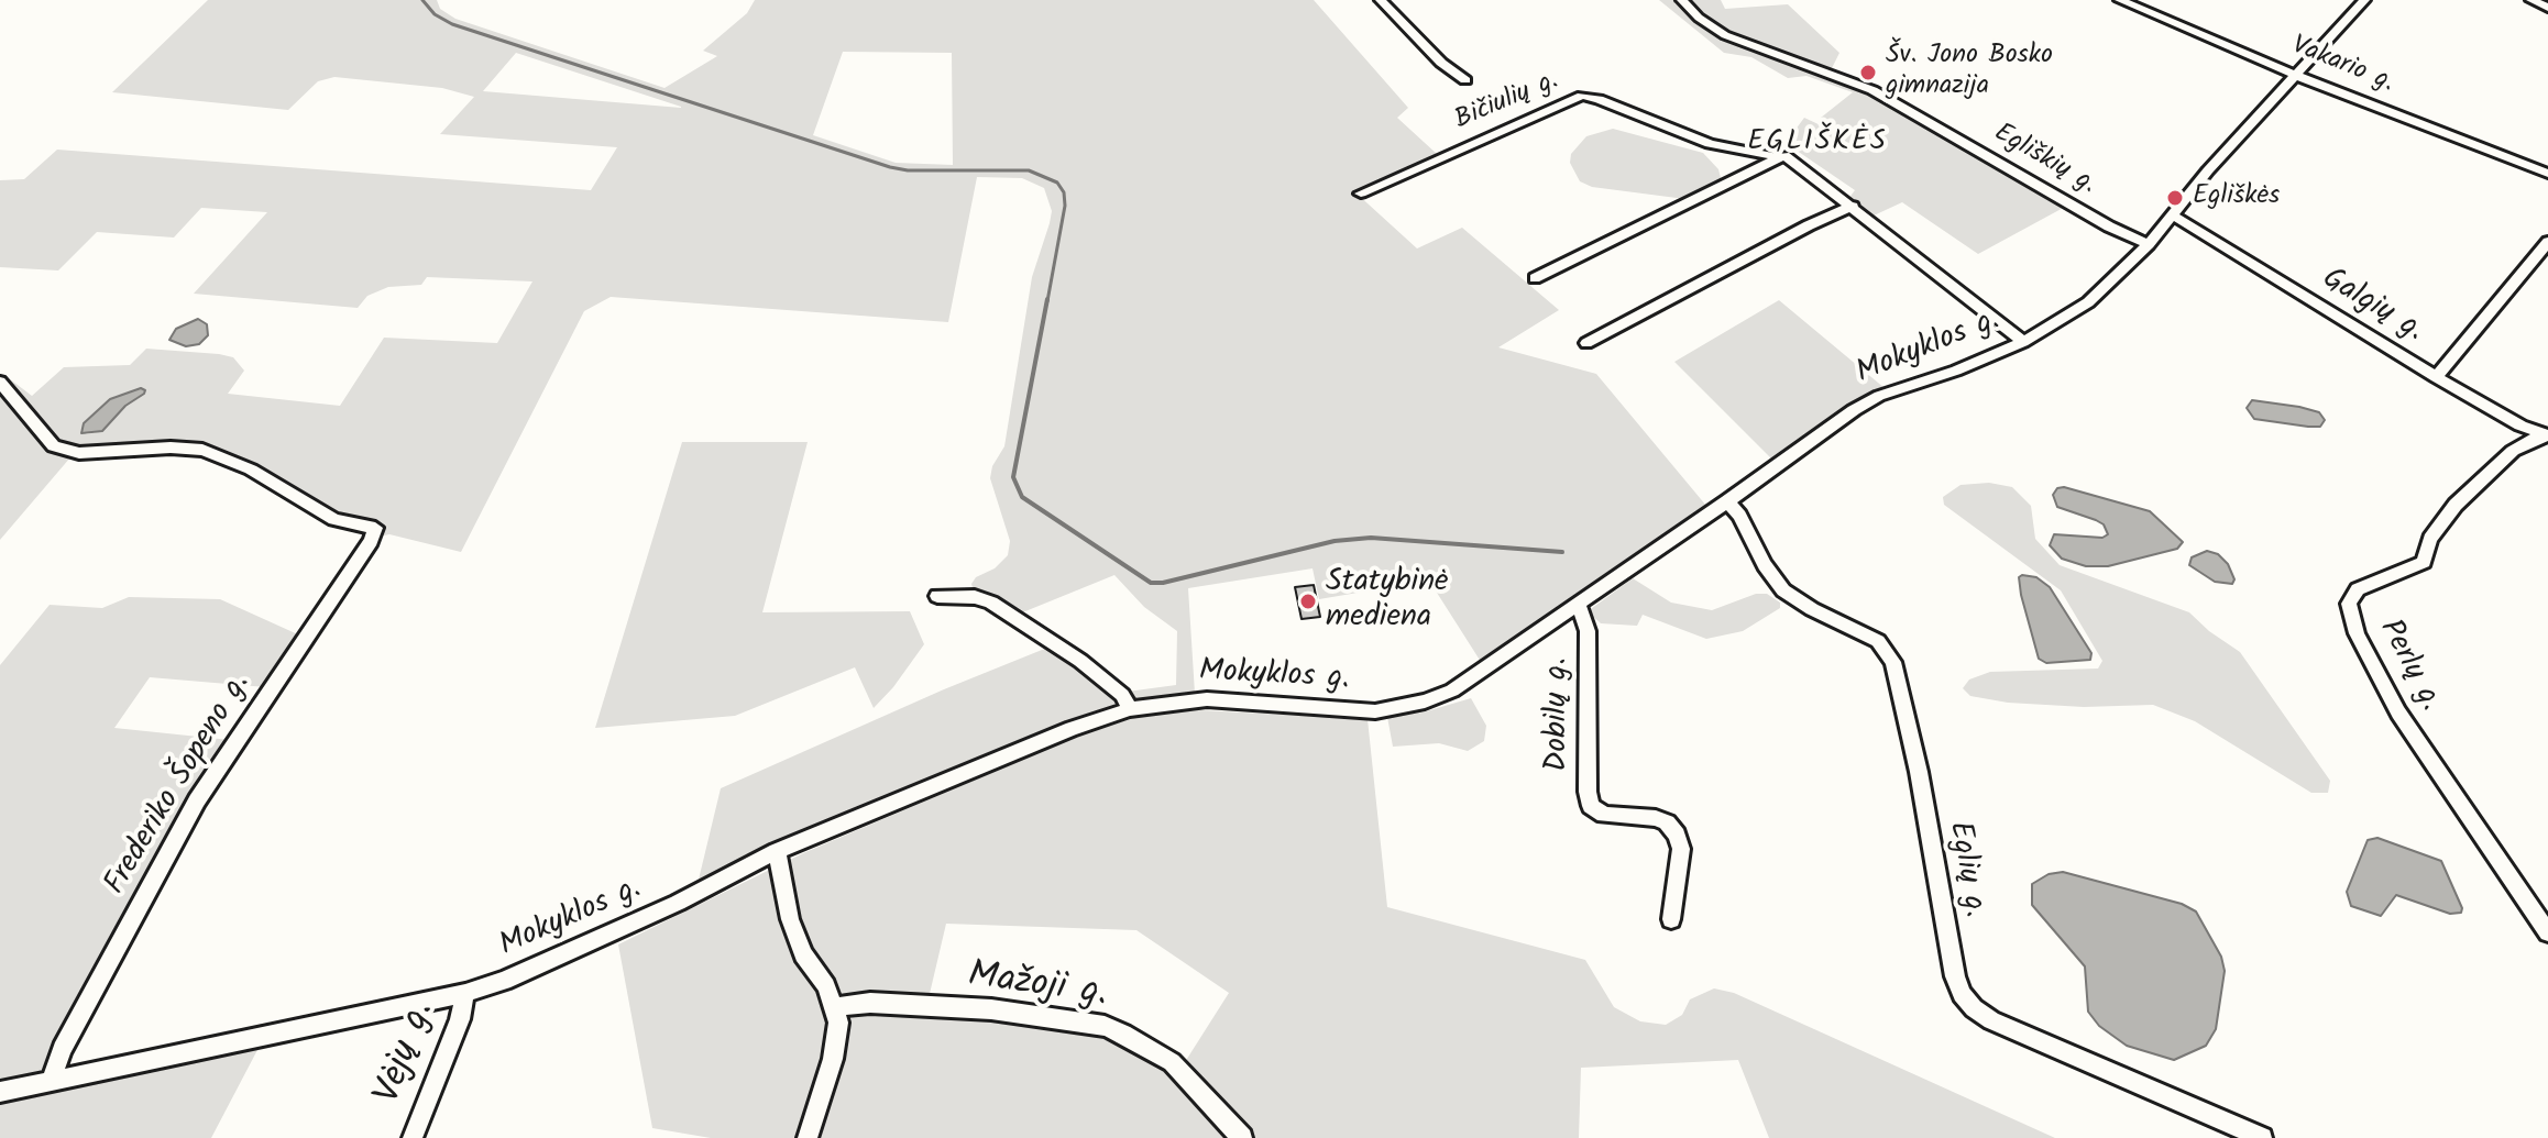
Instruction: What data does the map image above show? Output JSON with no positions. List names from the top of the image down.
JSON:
{
  "streets": {
    "street": [
      "Vakario g.",
      "Bičiulių g.",
      "Egliškių g.",
      "Galgių g.",
      "Mokyklos g.",
      "Perlų g.",
      "Dobilų g.",
      "Frederiko Šopeno g.",
      "Eglių g.",
      "Mažoji g.",
      "Vėjų g."
    ]
  },
  "crossings": [
    ["Vakario g.", "Mokyklos g."],
    ["Bičiulių g.", "Mokyklos g."],
    ["Egliškių g.", "Mokyklos g."],
    ["Galgių g.", "Mokyklos g."],
    ["Galgių g.", "Perlų g."],
    ["Mokyklos g.", "Dobilų g."],
    ["Mokyklos g.", "Frederiko Šopeno g."],
    ["Mokyklos g.", "Eglių g."],
    ["Mokyklos g.", "Vėjų g."]
  ],
  "districts": ["EGLIŠKĖS"],
  "places": ["Šv. Jono Bosko gimnazija", "Egliškės", "Statybinė mediena"]
}
